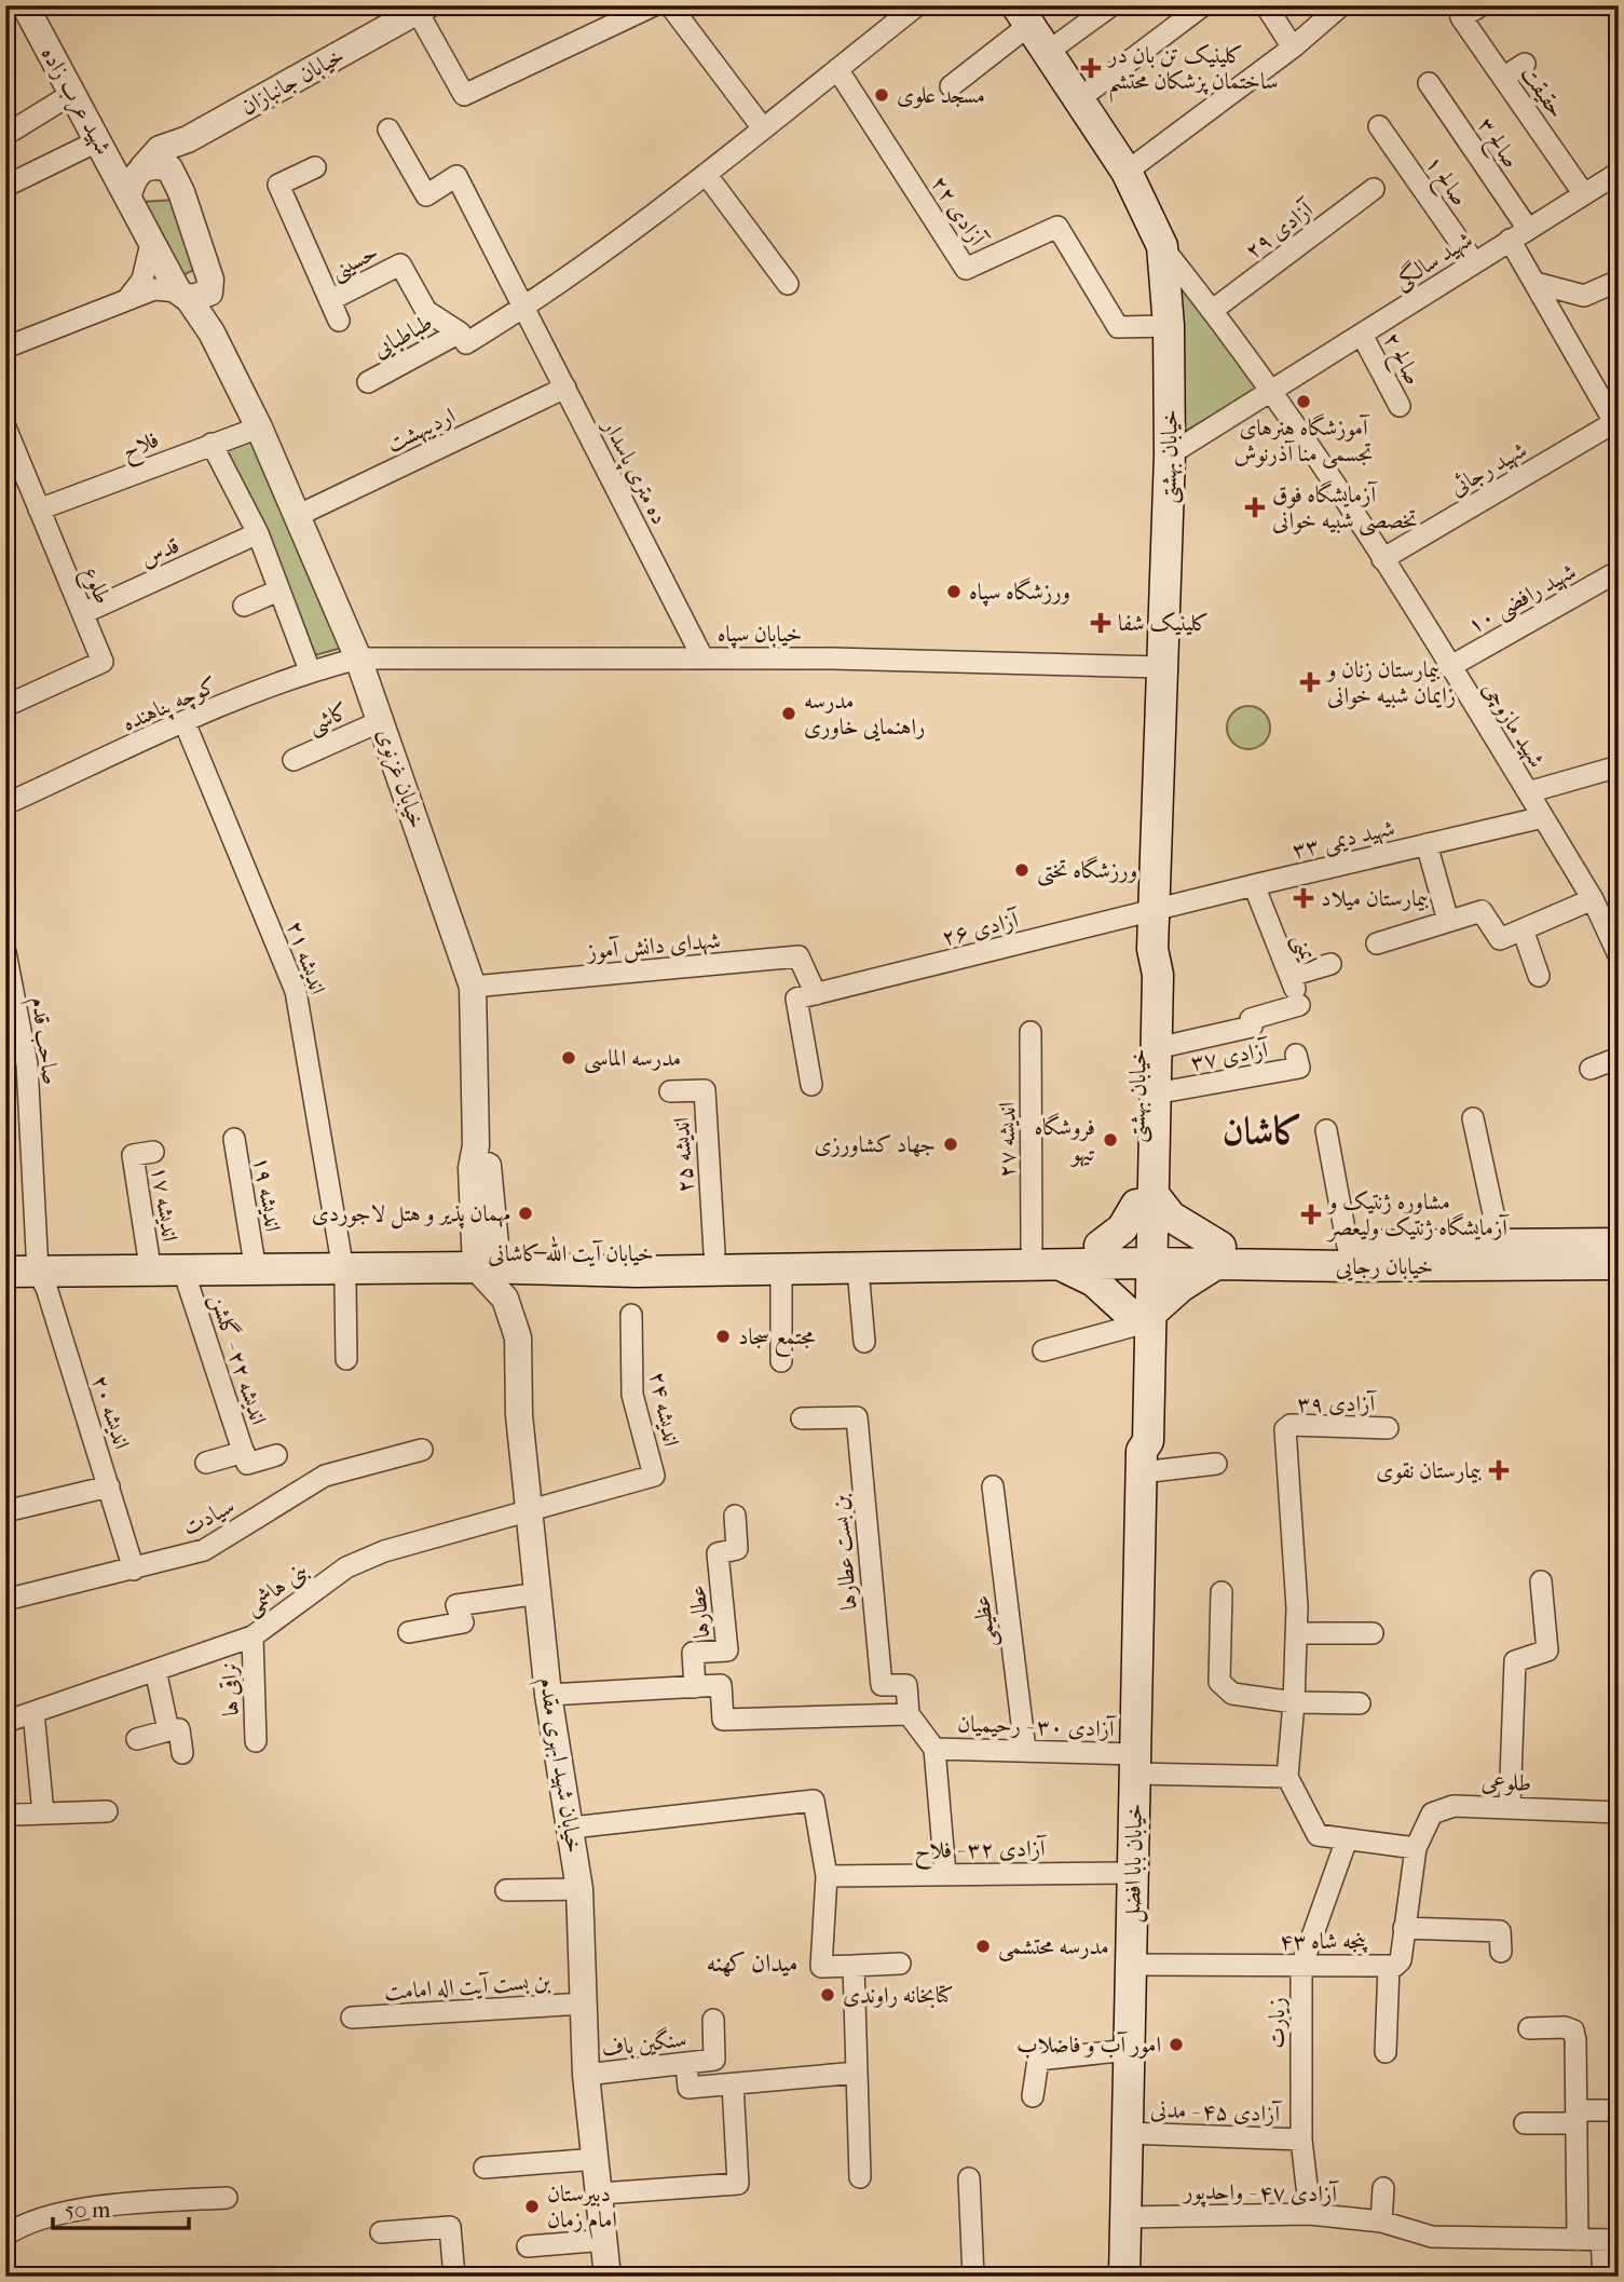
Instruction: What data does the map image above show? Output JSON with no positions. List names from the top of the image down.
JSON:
{
  "streets": {
    "main road": [
      "خیابان بهشتی",
      "خیابان آیت الله کاشانی",
      "خیابان رجایی",
      "خیابان بابا افضل"
    ],
    "street": [
      "خیابان جانبازان",
      "حقیقت",
      "شهید عرب زاده",
      "صالح ۳",
      "صالح ۱",
      "آزادی ۲۲",
      "آزادی ۲۹",
      "شهید سالگی",
      "حسینی",
      "طباطبایی",
      "صالح ۲",
      "اردیبهشت",
      "فلاح",
      "شهید رجائی",
      "ده متری پاسدار",
      "قدس",
      "طلوع",
      "شهید رافضی ۱۰",
      "خیابان سپاه",
      "کوچه پناهنده",
      "کاشی",
      "شهید مازوچی",
      "خیابان غزنوی",
      "شهید دیمی ۳۳",
      "آزادی ۲۶",
      "شهدای دانش آموز",
      "ایمنی",
      "اندیشه ۲۱",
      "صاحب قدم",
      "آزادی ۳۷",
      "اندیشه ۲۷",
      "اندیشه ۲۵",
      "اندیشه ۱۹",
      "اندیشه ۱۷",
      "اندیشه ۲۲ - گلشن",
      "آزادی ۳۹",
      "اندیشه ۲۴",
      "اندیشه ۲۰",
      "سیادت",
      "بن بست عطارها",
      "بنی هاشمی",
      "عطارها",
      "عظیمی",
      "نراقی ها",
      "آزادی ۳۰ - رحیمیان",
      "خیابان شهید ابهری مقدم",
      "طلوعی",
      "آزادی ۳۲ - فلاح",
      "پنجه شاه ۴۳",
      "بن بست آیت اله امامت",
      "زیارت",
      "سنگین باف",
      "آزادی ۴۵ - مدنی",
      "آزادی ۴۷ - واحدپور"
    ]
  },
  "crossings": [
    ["خیابان جانبازان", "شهید عرب زاده"],
    ["حقیقت", "شهید سالگی"],
    ["شهید عرب زاده", "خیابان غزنوی"],
    ["صالح ۳", "شهید سالگی"],
    ["صالح ۳", "شهید رجائی"],
    ["صالح ۱", "شهید سالگی"],
    ["آزادی ۲۲", "خیابان بهشتی"],
    ["آزادی ۲۹", "شهید مازوچی"],
    ["شهید سالگی", "صالح ۲"],
    ["شهید سالگی", "خیابان بهشتی"],
    ["شهید سالگی", "شهید مازوچی"],
    ["حسینی", "طباطبایی"],
    ["اردیبهشت", "ده متری پاسدار"],
    ["اردیبهشت", "خیابان غزنوی"],
    ["فلاح", "طلوع"],
    ["فلاح", "خیابان غزنوی"],
    ["خیابان بهشتی", "خیابان سپاه"],
    ["خیابان بهشتی", "شهید مازوچی"],
    ["خیابان بهشتی", "شهید دیمی ۳۳"],
    ["خیابان بهشتی", "آزادی ۲۶"],
    ["خیابان بهشتی", "آزادی ۳۷"],
    ["خیابان بهشتی", "خیابان آیت الله کاشانی"],
    ["خیابان بهشتی", "خیابان رجایی"],
    ["خیابان بهشتی", "خیابان بابا افضل"],
    ["شهید رجائی", "شهید مازوچی"],
    ["ده متری پاسدار", "خیابان سپاه"],
    ["قدس", "طلوع"],
    ["شهید رافضی ۱۰", "شهید مازوچی"],
    ["خیابان سپاه", "کوچه پناهنده"],
    ["خیابان سپاه", "خیابان غزنوی"],
    ["کوچه پناهنده", "خیابان غزنوی"],
    ["کوچه پناهنده", "اندیشه ۲۱"],
    ["کاشی", "خیابان غزنوی"],
    ["شهید مازوچی", "شهید دیمی ۳۳"],
    ["خیابان غزنوی", "شهدای دانش آموز"],
    ["خیابان غزنوی", "خیابان آیت الله کاشانی"],
    ["خیابان غزنوی", "خیابان شهید ابهری مقدم"],
    ["شهید دیمی ۳۳", "آزادی ۲۶"],
    ["شهید دیمی ۳۳", "ایمنی"],
    ["آزادی ۲۶", "شهدای دانش آموز"],
    ["اندیشه ۲۱", "خیابان آیت الله کاشانی"],
    ["صاحب قدم", "خیابان آیت الله کاشانی"],
    ["صاحب قدم", "اندیشه ۲۰"],
    ["اندیشه ۲۷", "خیابان آیت الله کاشانی"],
    ["اندیشه ۲۵", "خیابان آیت الله کاشانی"],
    ["اندیشه ۱۹", "خیابان آیت الله کاشانی"],
    ["اندیشه ۱۷", "خیابان آیت الله کاشانی"],
    ["خیابان آیت الله کاشانی", "خیابان رجایی"],
    ["خیابان آیت الله کاشانی", "اندیشه ۲۲ - گلشن"],
    ["خیابان آیت الله کاشانی", "اندیشه ۲۰"],
    ["خیابان آیت الله کاشانی", "خیابان شهید ابهری مقدم"],
    ["خیابان آیت الله کاشانی", "خیابان بابا افضل"],
    ["خیابان رجایی", "خیابان بابا افضل"],
    ["اندیشه ۲۴", "بنی هاشمی"],
    ["اندیشه ۲۴", "خیابان شهید ابهری مقدم"],
    ["اندیشه ۲۰", "سیادت"],
    ["بنی هاشمی", "نراقی ها"],
    ["بنی هاشمی", "خیابان شهید ابهری مقدم"],
    ["عظیمی", "آزادی ۳۰ - رحیمیان"],
    ["آزادی ۳۰ - رحیمیان", "خیابان بابا افضل"],
    ["خیابان شهید ابهری مقدم", "بن بست آیت اله امامت"],
    ["خیابان شهید ابهری مقدم", "سنگین باف"],
    ["طلوعی", "پنجه شاه ۴۳"],
    ["آزادی ۳۲ - فلاح", "خیابان بابا افضل"],
    ["خیابان بابا افضل", "پنجه شاه ۴۳"],
    ["خیابان بابا افضل", "آزادی ۴۵ - مدنی"],
    ["خیابان بابا افضل", "آزادی ۴۷ - واحدپور"],
    ["پنجه شاه ۴۳", "زیارت"],
    ["زیارت", "آزادی ۴۵ - مدنی"],
    ["زیارت", "آزادی ۴۷ - واحدپور"]
  ],
  "districts": ["کاشان", "میدان کهنه"],
  "places": {
    "health": [
      "کلینیک تن بان در ساختمان پزشکان محتشم",
      "آزمایشگاه فوق تخصصی شبیه خوانی",
      "کلینیک شفا",
      "بیمارستان زنان و زایمان شبیه خوانی",
      "بیمارستان میلاد",
      "مشاوره ژنتیک و آزمایشگاه ژنتیک ولیعصر",
      "بیمارستان نقوی"
    ],
    "other": [
      "مسجد علوی",
      "آموزشگاه هنرهای تجسمی منا آذرنوش",
      "ورزشگاه سپاه",
      "مدرسه راهنمایی خاوری",
      "ورزشگاه تختی",
      "مدرسه الماسی",
      "فروشگاه تیهو",
      "جهاد کشاورزی",
      "مهمان پذیر و هتل لاجوردی",
      "مجتمع سجاد",
      "مدرسه محتشمی",
      "کتابخانه راوندی",
      "امور آب و فاضلاب",
      "دبیرستان امام زمان"
    ]
  },
  "scale_bar": "50 m"
}
